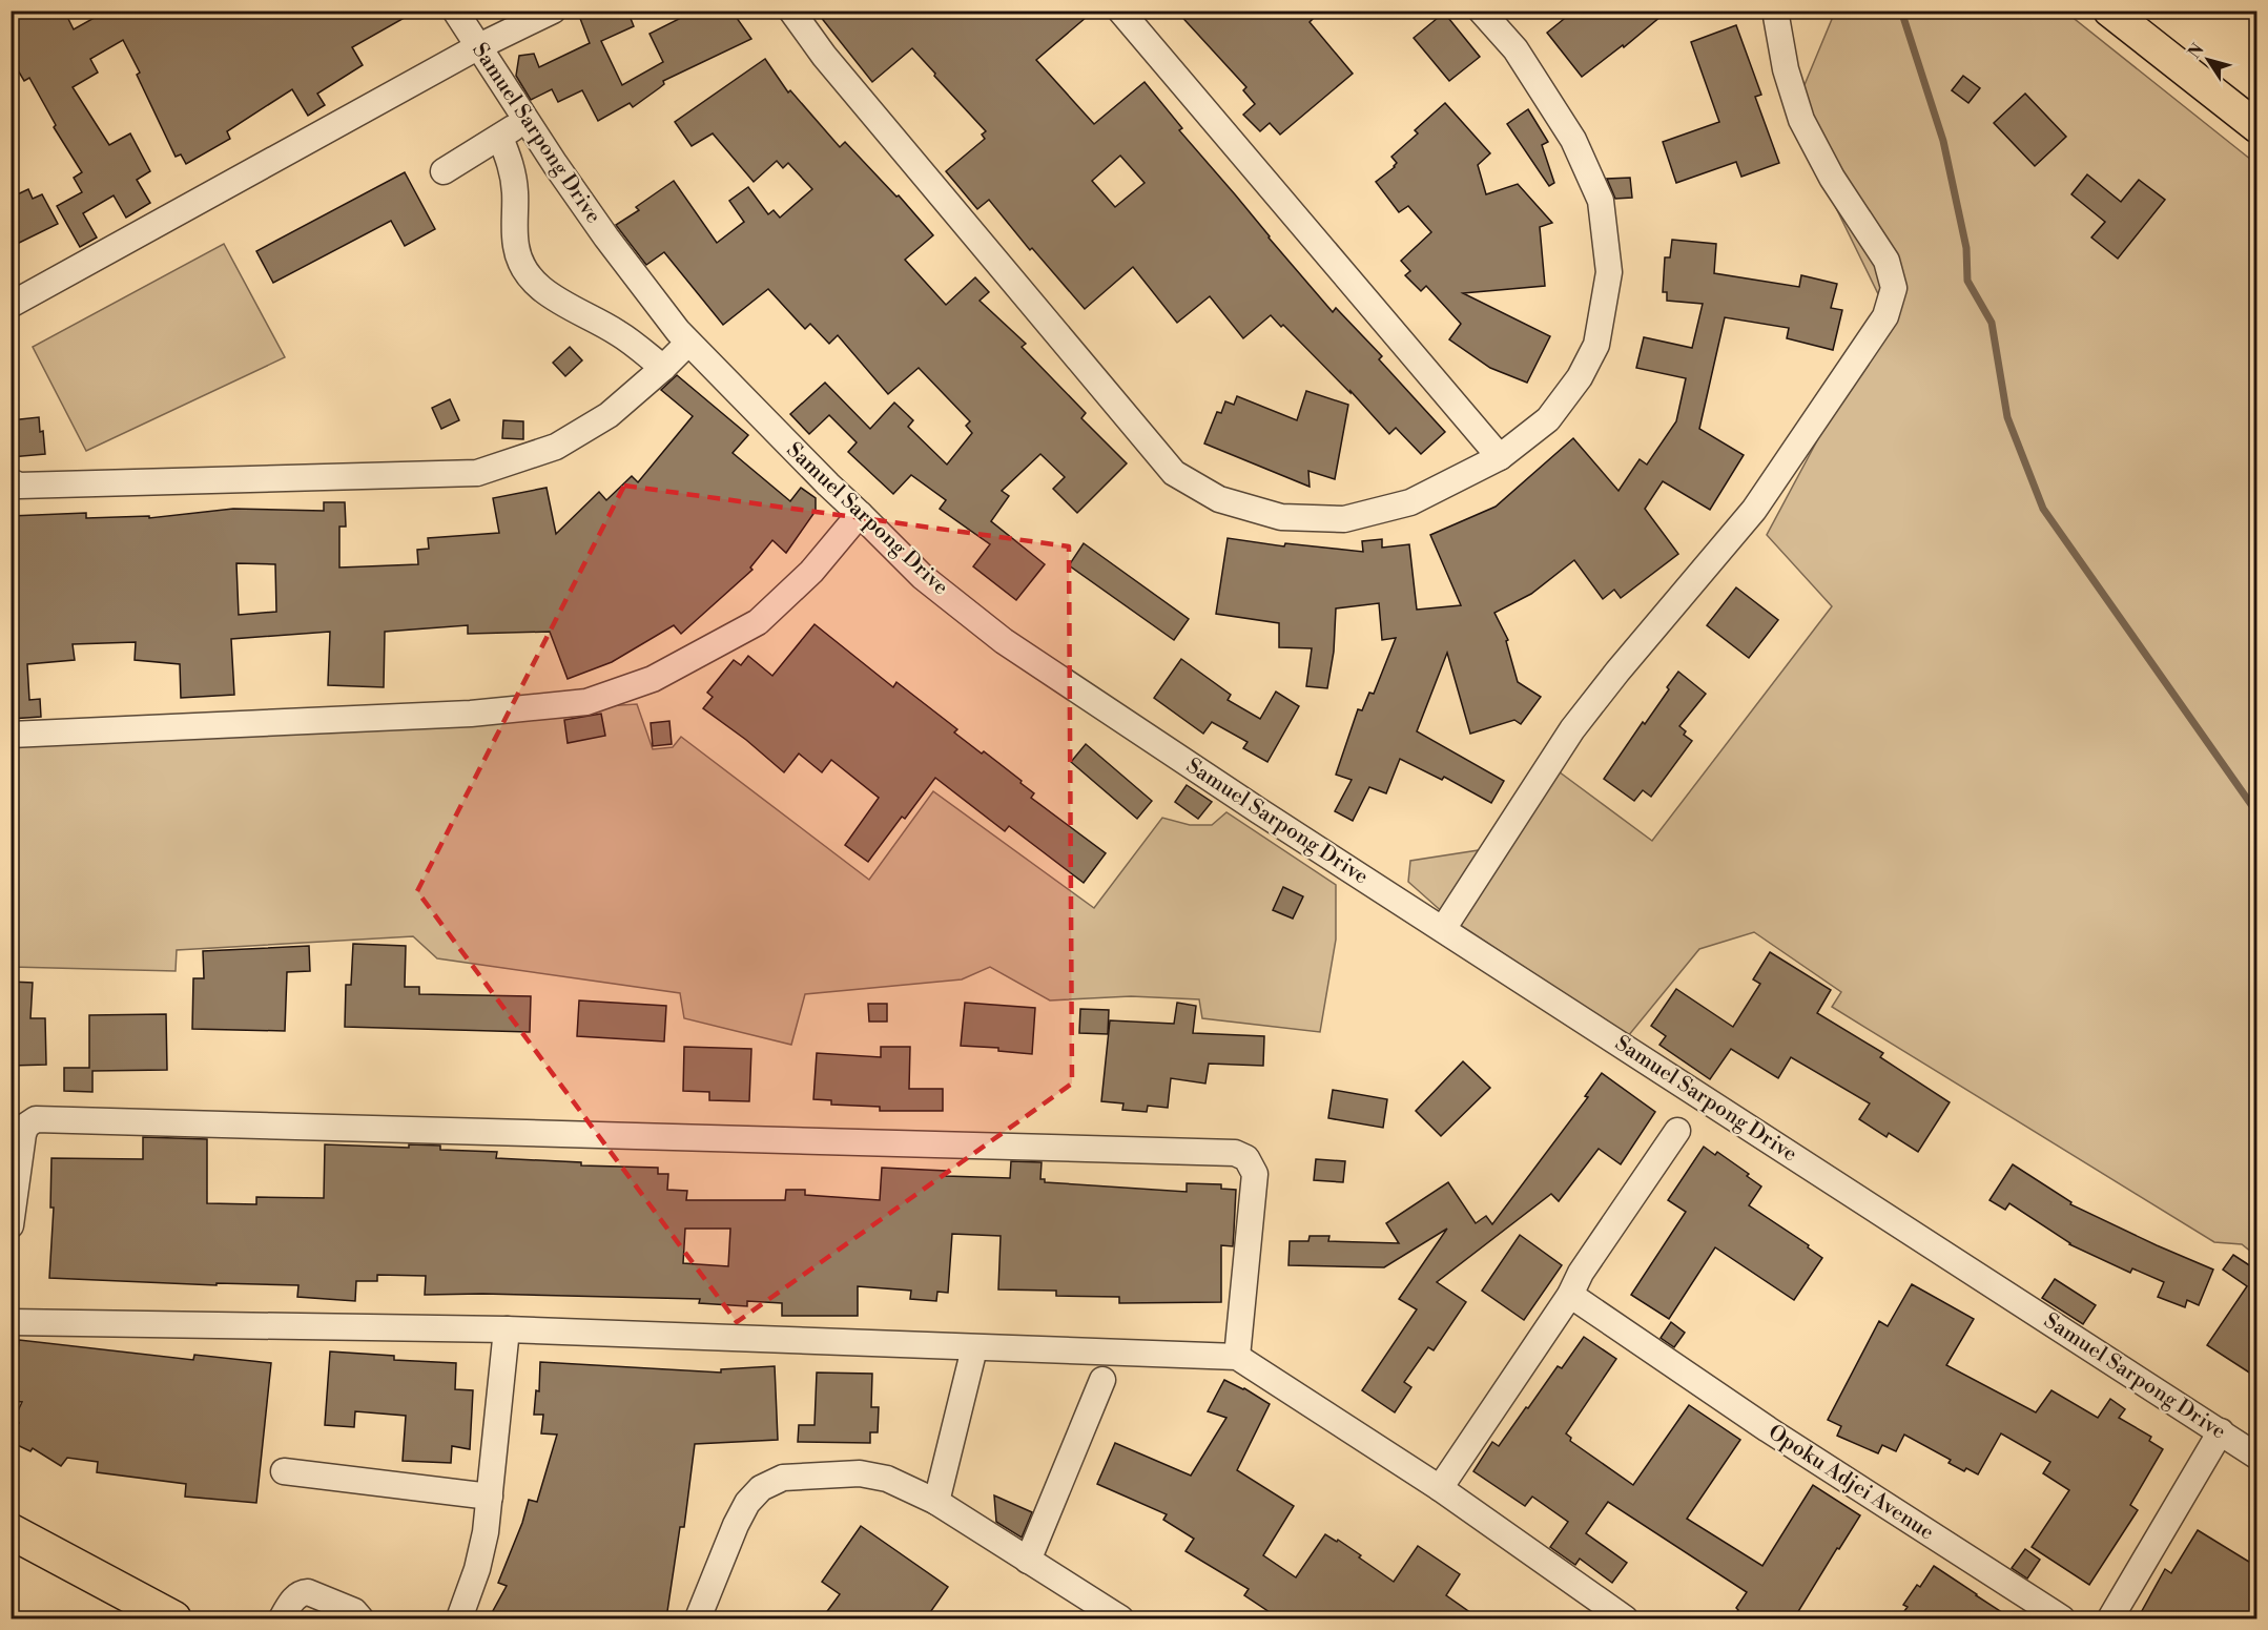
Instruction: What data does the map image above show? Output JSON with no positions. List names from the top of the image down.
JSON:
{
  "streets": {
    "street": ["Samuel Sarpong Drive", "Opoku Adjei Avenue"]
  },
  "north": "top left"
}
